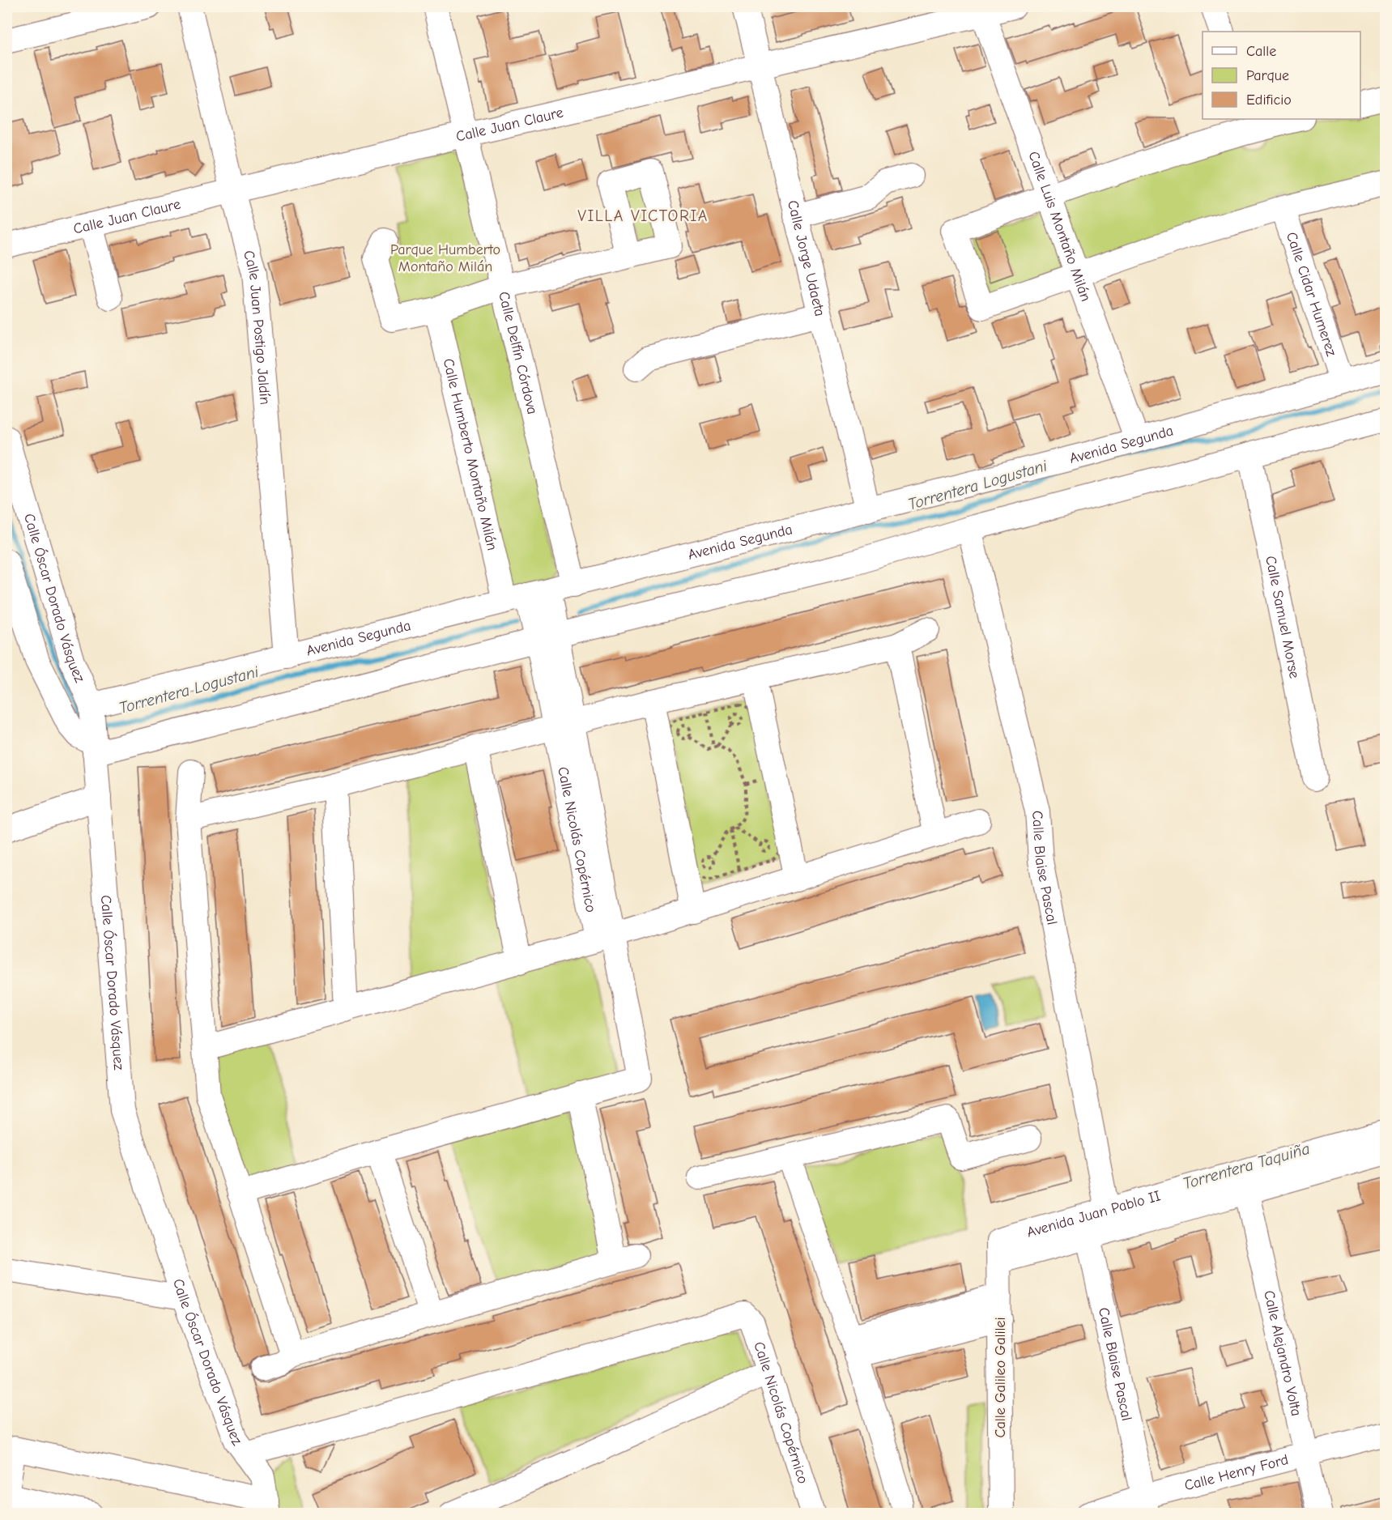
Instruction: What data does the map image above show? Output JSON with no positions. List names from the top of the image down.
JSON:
{
  "streets": {
    "street": [
      "Calle Juan Claure",
      "Calle Luis Montaño Milán",
      "Calle Jorge Udaeta",
      "Calle Cidar Humerez",
      "Calle Juan Postigo Jaldín",
      "Calle Delfín Córdova",
      "Avenida Segunda",
      "Calle Humberto Montaño Milán",
      "Calle Óscar Dorado Vásquez",
      "Calle Samuel Morse",
      "Calle Nicolás Copérnico",
      "Calle Blaise Pascal",
      "Avenida Juan Pablo II",
      "Calle Alejandro Volta",
      "Calle Galileo Galilei",
      "Calle Henry Ford"
    ]
  },
  "crossings": [
    ["Calle Juan Claure", "Calle Luis Montaño Milán"],
    ["Calle Juan Claure", "Calle Jorge Udaeta"],
    ["Calle Juan Claure", "Calle Juan Postigo Jaldín"],
    ["Calle Juan Claure", "Calle Delfín Córdova"],
    ["Calle Luis Montaño Milán", "Avenida Segunda"],
    ["Calle Jorge Udaeta", "Avenida Segunda"],
    ["Calle Cidar Humerez", "Avenida Segunda"],
    ["Calle Juan Postigo Jaldín", "Avenida Segunda"],
    ["Calle Delfín Córdova", "Avenida Segunda"],
    ["Avenida Segunda", "Calle Humberto Montaño Milán"],
    ["Avenida Segunda", "Calle Óscar Dorado Vásquez"],
    ["Avenida Segunda", "Calle Nicolás Copérnico"],
    ["Calle Humberto Montaño Milán", "Calle Nicolás Copérnico"],
    ["Calle Óscar Dorado Vásquez", "Calle Nicolás Copérnico"],
    ["Calle Blaise Pascal", "Avenida Juan Pablo II"],
    ["Calle Blaise Pascal", "Calle Henry Ford"],
    ["Avenida Juan Pablo II", "Calle Alejandro Volta"],
    ["Avenida Juan Pablo II", "Calle Galileo Galilei"],
    ["Calle Alejandro Volta", "Calle Henry Ford"]
  ],
  "districts": ["VILLA VICTORIA"],
  "water": ["Torrentera Logustani", "Torrentera Taquiña"],
  "parks": ["Parque Humberto Montaño Milán"],
  "legend": ["Calle", "Parque", "Edificio"]
}
